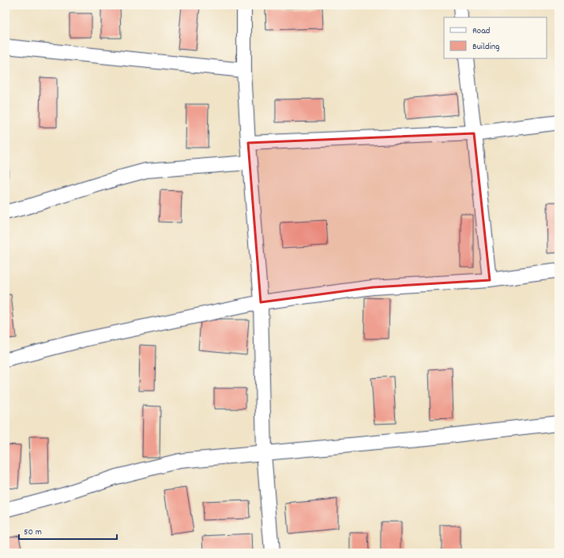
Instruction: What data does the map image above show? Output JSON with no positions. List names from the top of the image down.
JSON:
{
  "legend": ["Road", "Building"],
  "scale_bar": "50 m"
}
